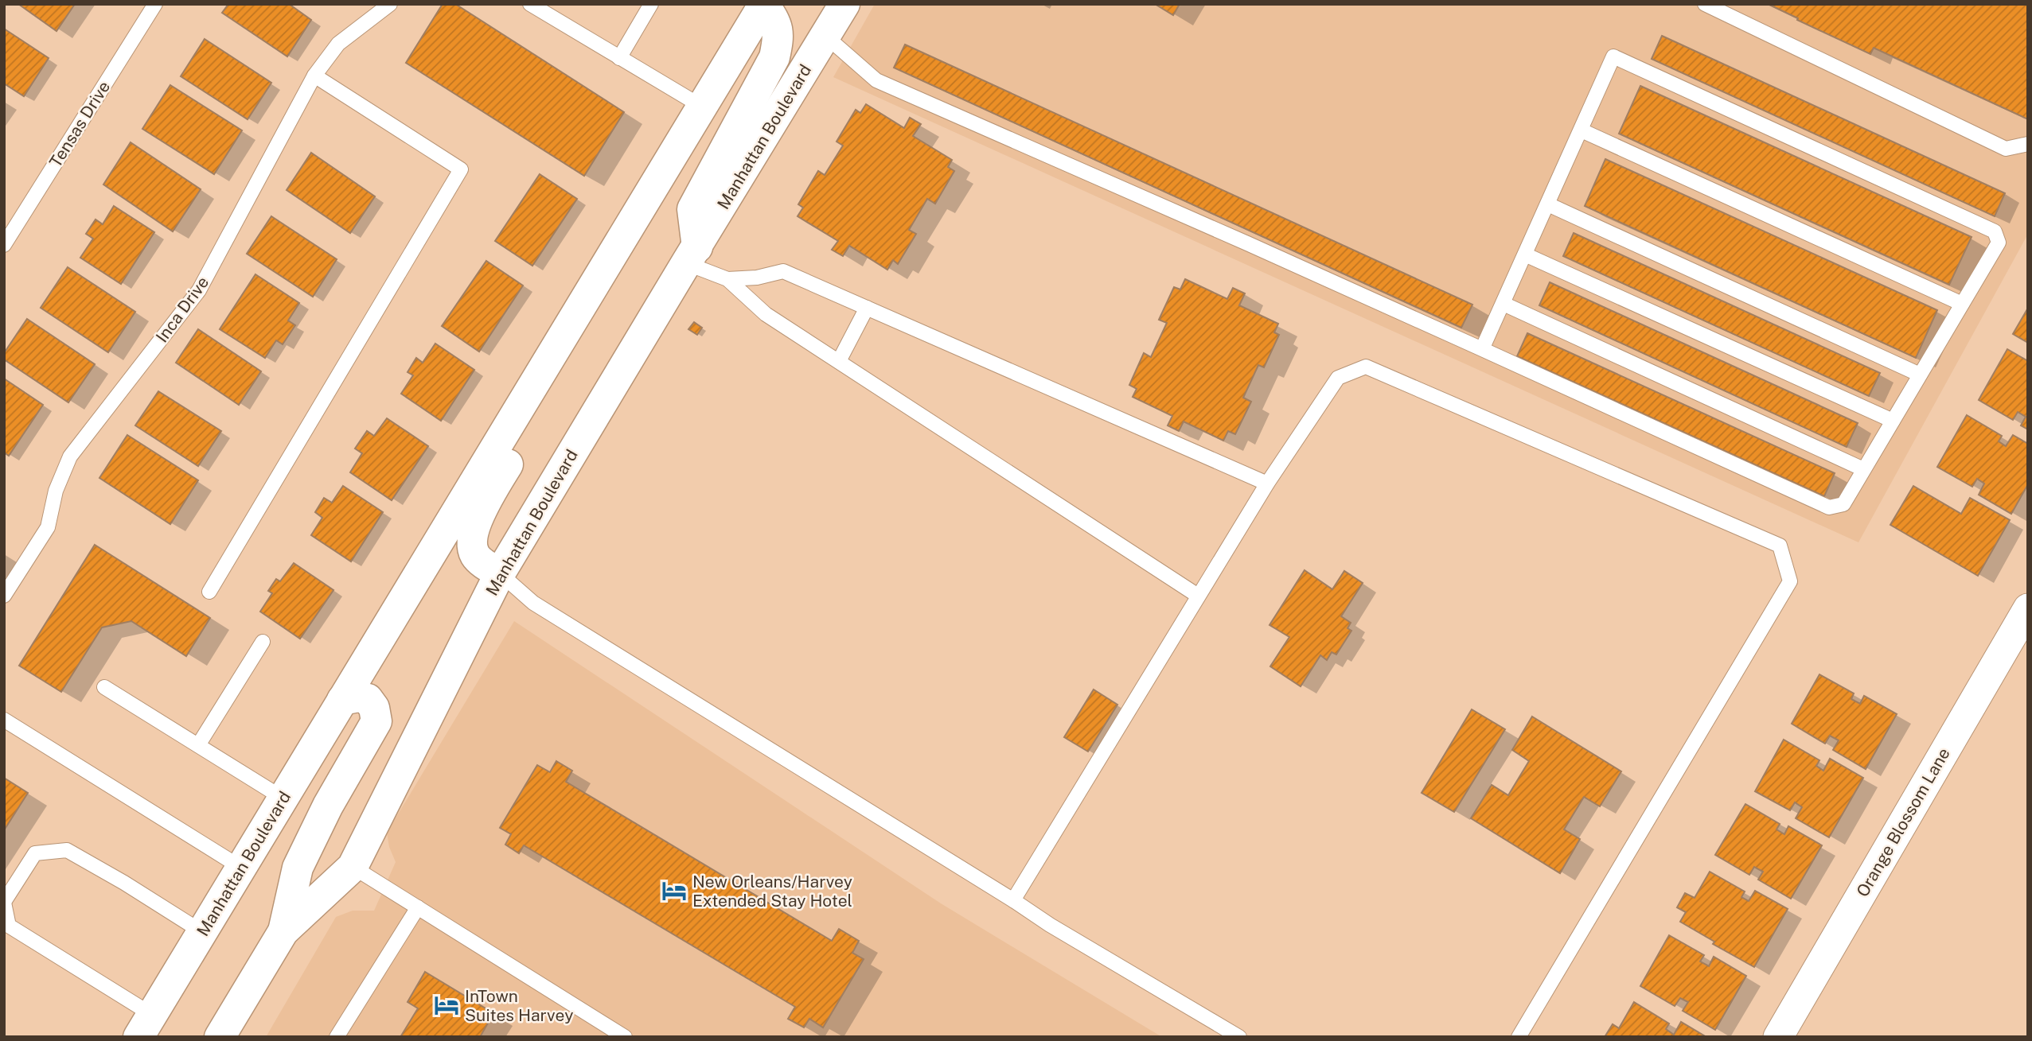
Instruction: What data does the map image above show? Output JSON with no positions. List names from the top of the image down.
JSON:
{
  "streets": {
    "street": ["Manhattan Boulevard", "Orange Blossom Lane"],
    "lane": ["Tensas Drive", "Inca Drive"]
  },
  "places": {
    "hotel": ["New Orleans/Harvey Extended Stay Hotel", "InTown Suites Harvey"]
  }
}
